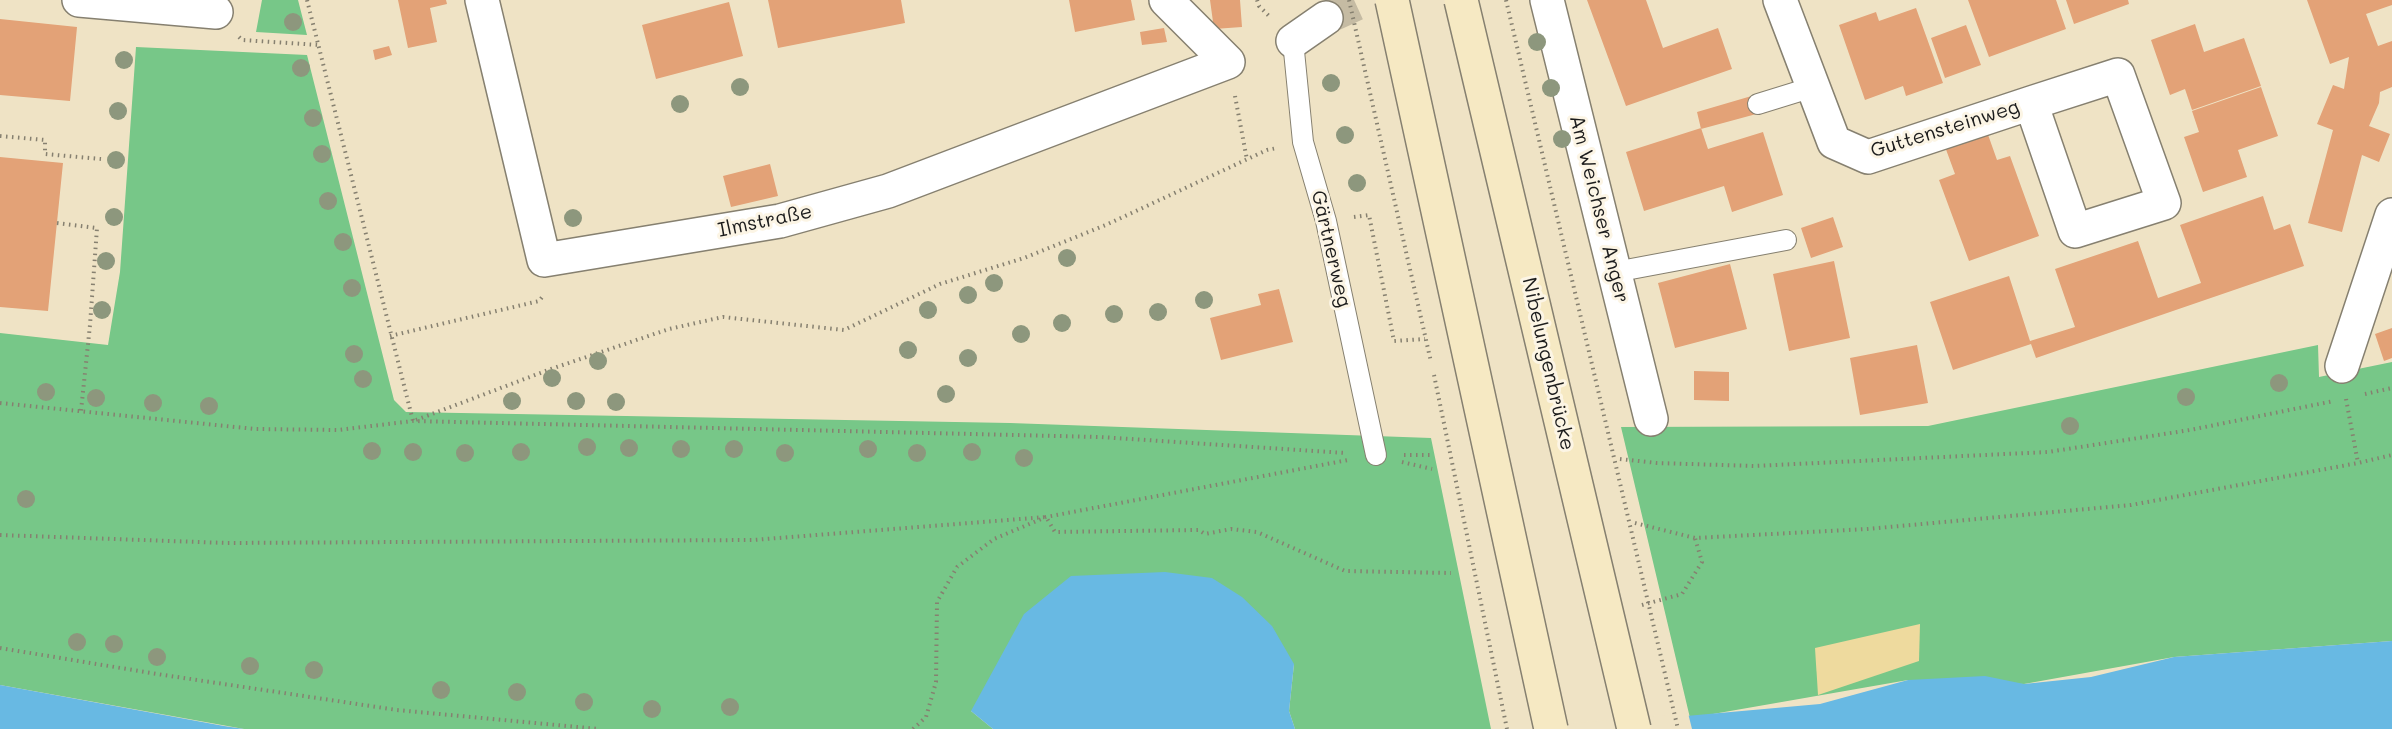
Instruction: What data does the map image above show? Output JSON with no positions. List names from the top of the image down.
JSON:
{
  "streets": {
    "main road": ["Nibelungenbrücke"],
    "street": ["Guttensteinweg", "Am Weichser Anger", "Ilmstraße"],
    "lane": ["Gärtnerweg"]
  }
}
